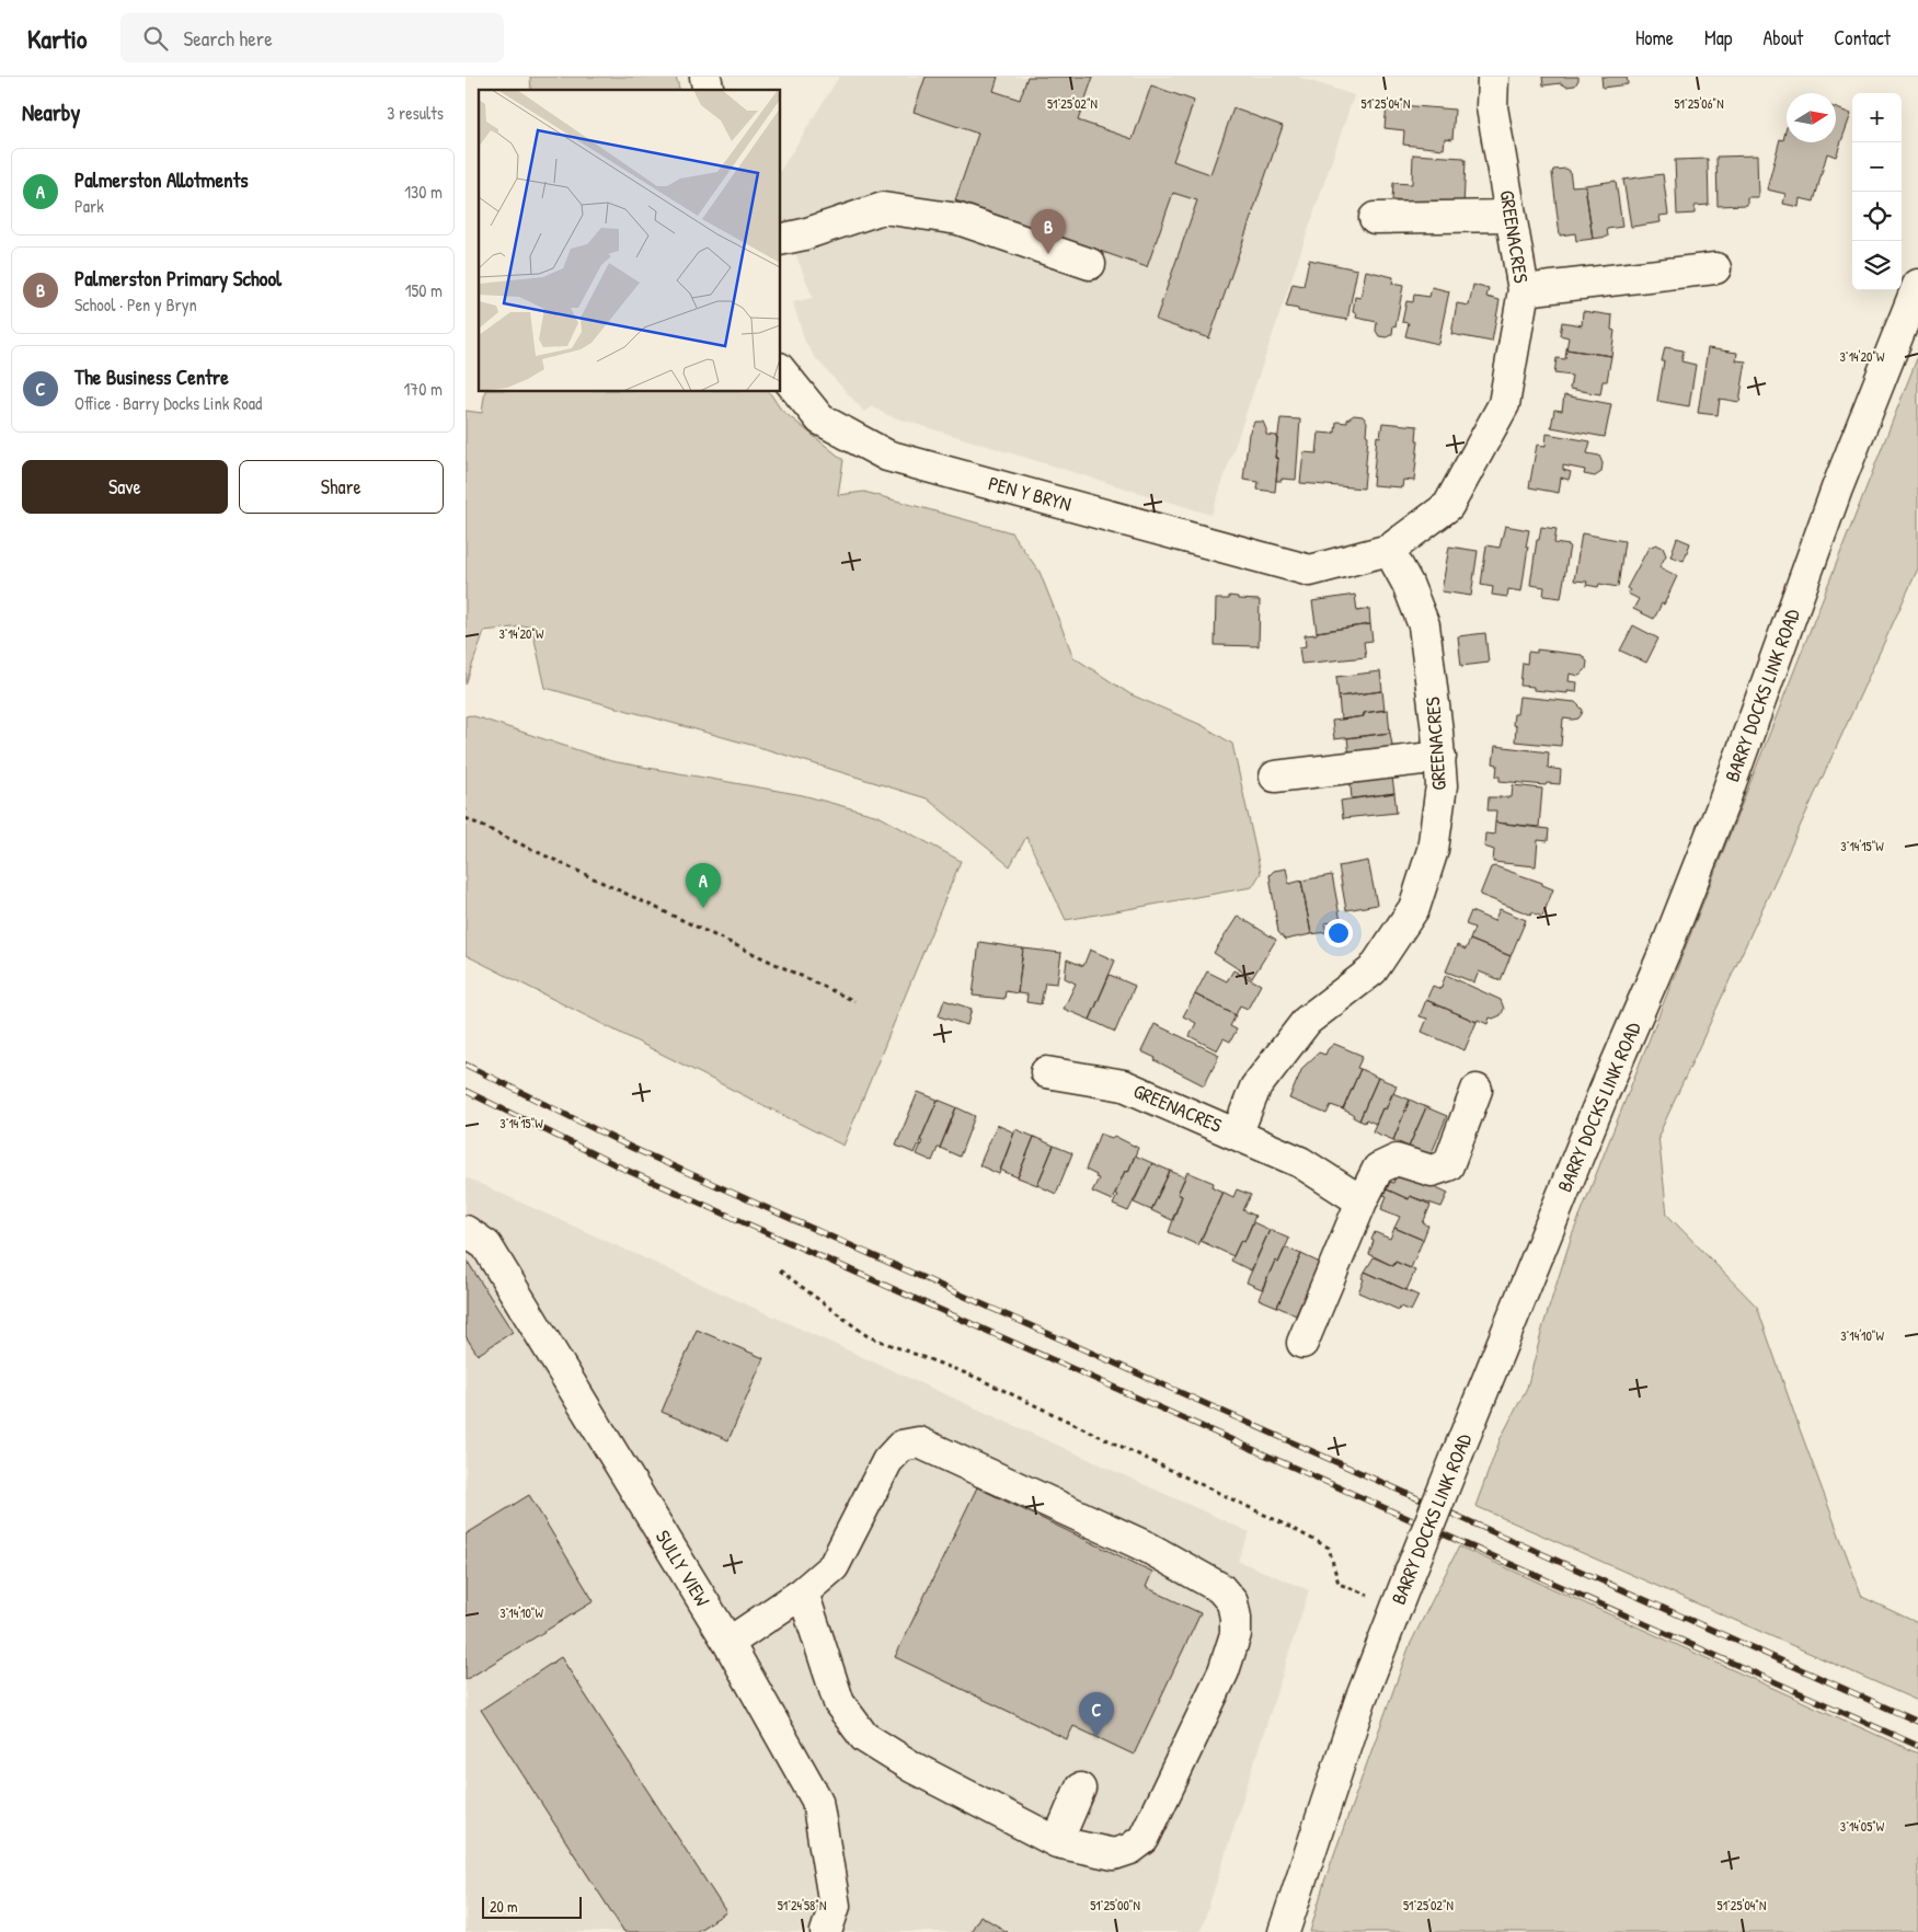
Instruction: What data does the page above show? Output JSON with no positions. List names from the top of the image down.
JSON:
{
  "streets": {
    "street": [
      "GREENACRES",
      "PEN Y BRYN",
      "BARRY DOCKS LINK ROAD",
      "SULLY VIEW"
    ]
  },
  "crossings": [
    ["GREENACRES", "PEN Y BRYN"]
  ],
  "scale_bar": "20 m",
  "north": "right",
  "page": {
    "header": "Kartio",
    "search": "Search here",
    "nav": [
      "Home",
      "Map",
      "About",
      "Contact"
    ],
    "heading": ["Nearby", "3 results"],
    "map_buttons": ["+", "−"],
    "list": [
      {
        "mark": "A",
        "name": "Palmerston Allotments",
        "note": "Park",
        "value": "130 m"
      },
      {
        "mark": "B",
        "name": "Palmerston Primary School",
        "note": "School · Pen y Bryn",
        "value": "150 m"
      },
      {
        "mark": "C",
        "name": "The Business Centre",
        "note": "Office · Barry Docks Link Road",
        "value": "170 m"
      }
    ],
    "pins": ["B", "A", "C"],
    "buttons": ["Save", "Share"],
    "scale": "20 m"
  },
  "coordinates": [
    "51°25'02\"N",
    "51°25'04\"N",
    "51°25'06\"N",
    "3°14'20\"W",
    "3°14'15\"W",
    "3°14'10\"W",
    "3°14'05\"W",
    "51°24'58\"N",
    "51°25'00\"N"
  ]
}
